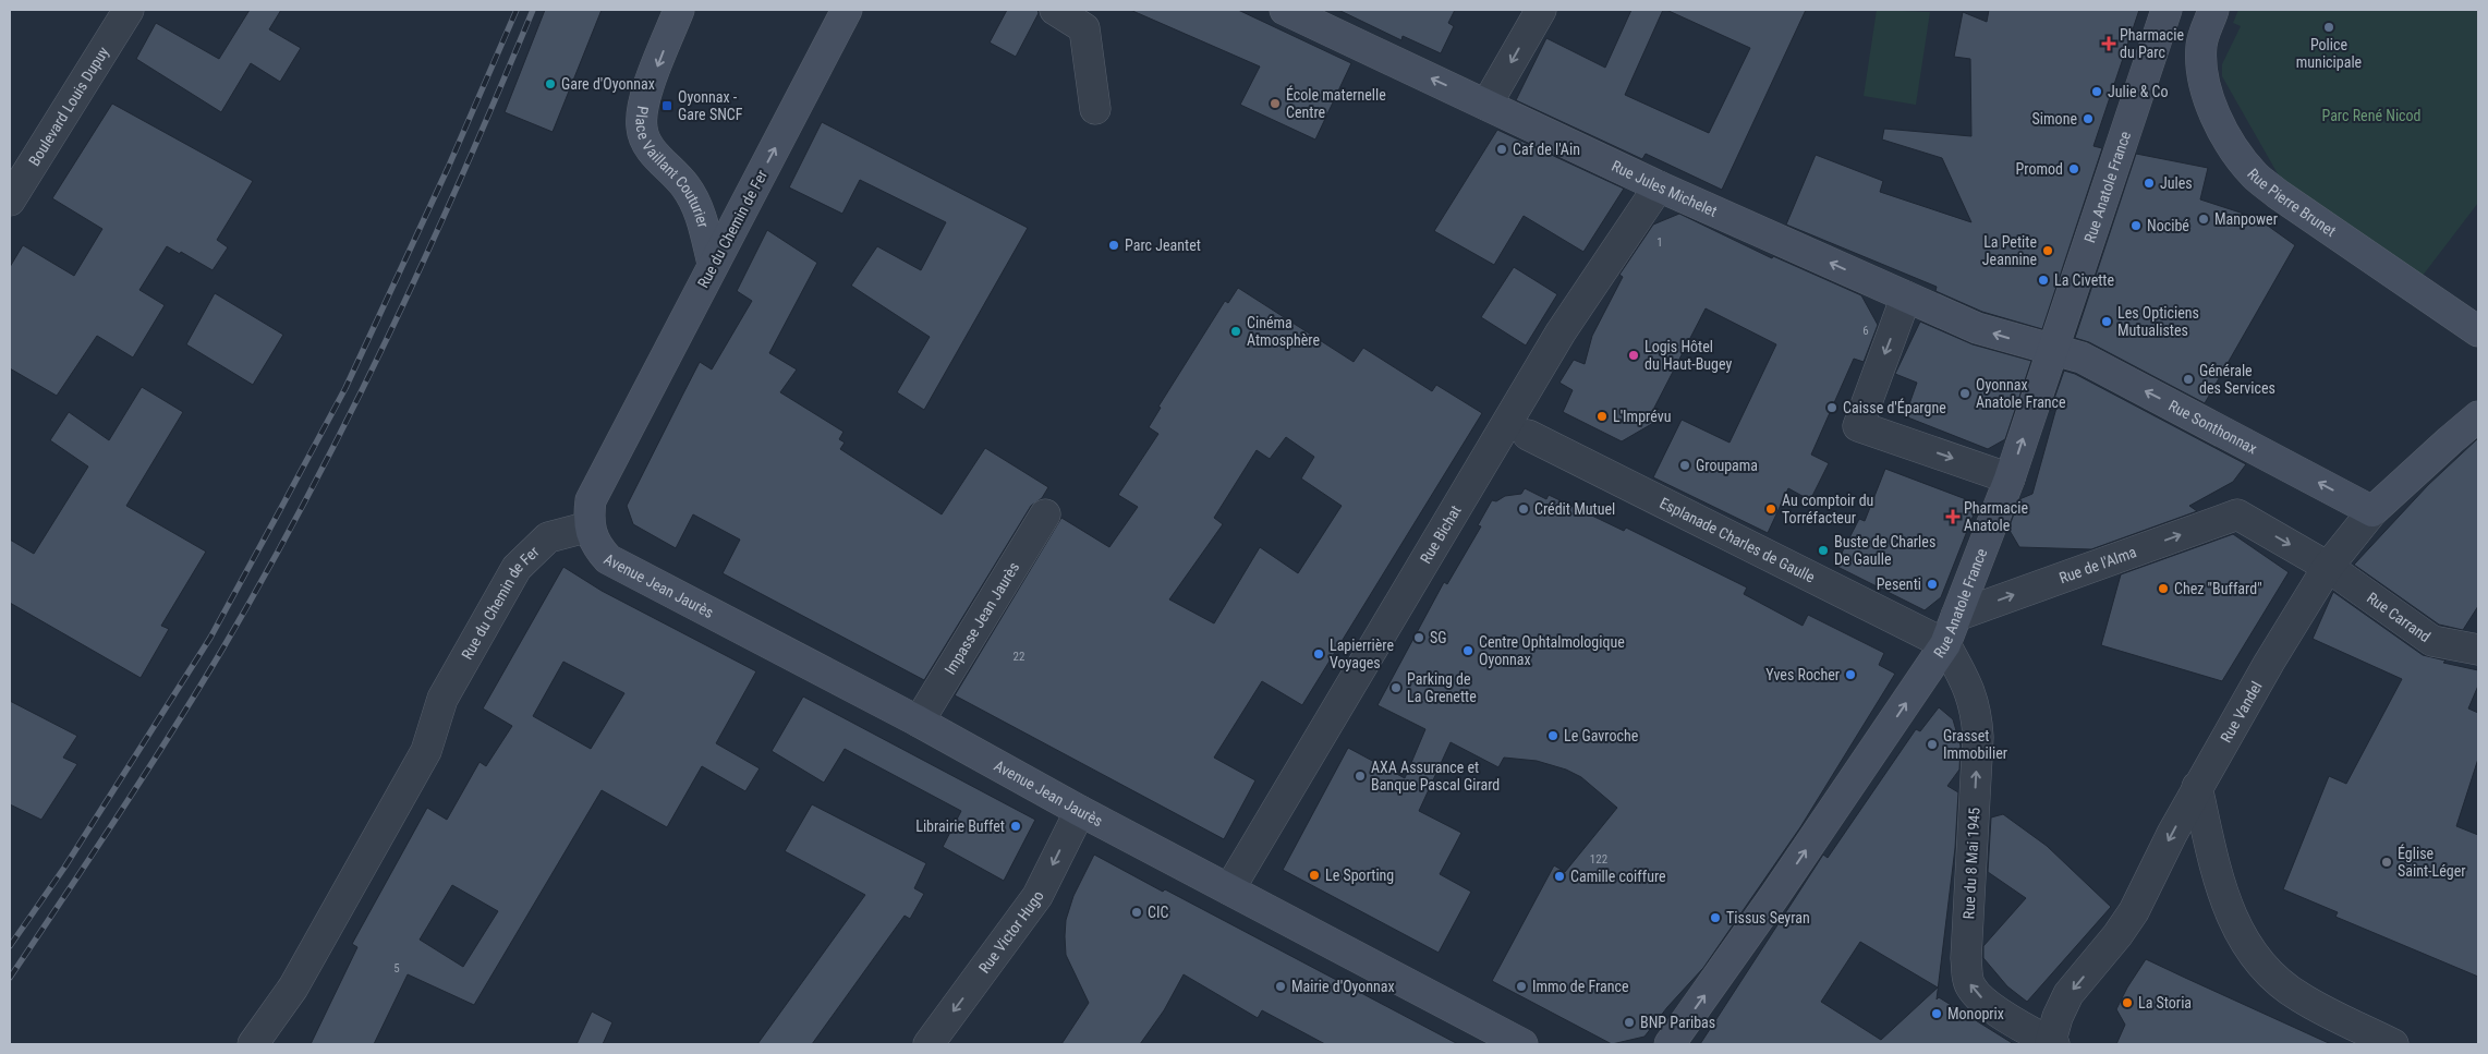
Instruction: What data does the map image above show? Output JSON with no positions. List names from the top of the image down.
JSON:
{
  "streets": {
    "main road": [
      "Place Vaillant Couturier",
      "Rue Anatole France",
      "Rue Jules Michelet",
      "Rue Pierre Brunet",
      "Rue du Chemin de Fer",
      "Rue Sonthonnax",
      "Avenue Jean Jaurès",
      "Rue Vandel"
    ],
    "street": [
      "Boulevard Louis Dupuy",
      "Rue Bichat",
      "Esplanade Charles de Gaulle",
      "Rue de l'Alma",
      "Rue Carrand",
      "Impasse Jean Jaurès",
      "Rue du 8 Mai 1945",
      "Rue Victor Hugo"
    ]
  },
  "crossings": [
    ["Place Vaillant Couturier", "Rue du Chemin de Fer"],
    ["Rue Anatole France", "Rue Jules Michelet"],
    ["Rue Anatole France", "Rue Sonthonnax"],
    ["Rue Anatole France", "Esplanade Charles de Gaulle"],
    ["Rue Anatole France", "Rue de l'Alma"],
    ["Rue Anatole France", "Rue du 8 Mai 1945"],
    ["Rue Jules Michelet", "Rue Sonthonnax"],
    ["Rue Jules Michelet", "Rue Bichat"],
    ["Rue du Chemin de Fer", "Avenue Jean Jaurès"],
    ["Rue Sonthonnax", "Rue Vandel"],
    ["Rue Bichat", "Avenue Jean Jaurès"],
    ["Esplanade Charles de Gaulle", "Rue du 8 Mai 1945"],
    ["Rue de l'Alma", "Rue Carrand"],
    ["Avenue Jean Jaurès", "Impasse Jean Jaurès"],
    ["Avenue Jean Jaurès", "Rue Victor Hugo"],
    ["Rue Carrand", "Rue Vandel"],
    ["Rue Vandel", "Rue du 8 Mai 1945"]
  ],
  "one_way": [
    "Place Vaillant Couturier",
    "Rue Anatole France",
    "Rue Jules Michelet",
    "Rue Sonthonnax",
    "Rue de l'Alma",
    "Rue Carrand",
    "Rue Vandel",
    "Rue du 8 Mai 1945",
    "Rue Victor Hugo"
  ],
  "parks": ["Parc René Nicod"],
  "places": {
    "other": [
      "Police municipale",
      "Gare d'Oyonnax",
      "Julie & Co",
      "École maternelle Centre",
      "Simone",
      "Caf de l'Ain",
      "Promod",
      "Jules",
      "Manpower",
      "Nocibé",
      "Parc Jeantet",
      "La Petite Jeannine",
      "La Civette",
      "Les Opticiens Mutualistes",
      "Cinéma Atmosphère",
      "Logis Hôtel du Haut-Bugey",
      "Générale des Services",
      "Oyonnax Anatole France",
      "Caisse d'Épargne",
      "L'Imprévu",
      "Groupama",
      "Crédit Mutuel",
      "Au comptoir du Torréfacteur",
      "Buste de Charles De Gaulle",
      "Pesenti",
      "Chez \"Buffard\"",
      "SG",
      "Centre Ophtalmologique Oyonnax",
      "Lapierrière Voyages",
      "Yves Rocher",
      "Parking de La Grenette",
      "Le Gavroche",
      "Grasset Immobilier",
      "AXA Assurance et Banque Pascal Girard",
      "Librairie Buffet",
      "Église Saint-Léger",
      "Le Sporting",
      "Camille coiffure",
      "CIC",
      "Tissus Seyran",
      "Mairie d'Oyonnax",
      "Immo de France",
      "La Storia",
      "Monoprix",
      "BNP Paribas"
    ],
    "health": ["Pharmacie du Parc", "Pharmacie Anatole"],
    "transit": ["Oyonnax - Gare SNCF"]
  },
  "house_numbers": [
    "1",
    "6",
    "22",
    "122",
    "5"
  ]
}
